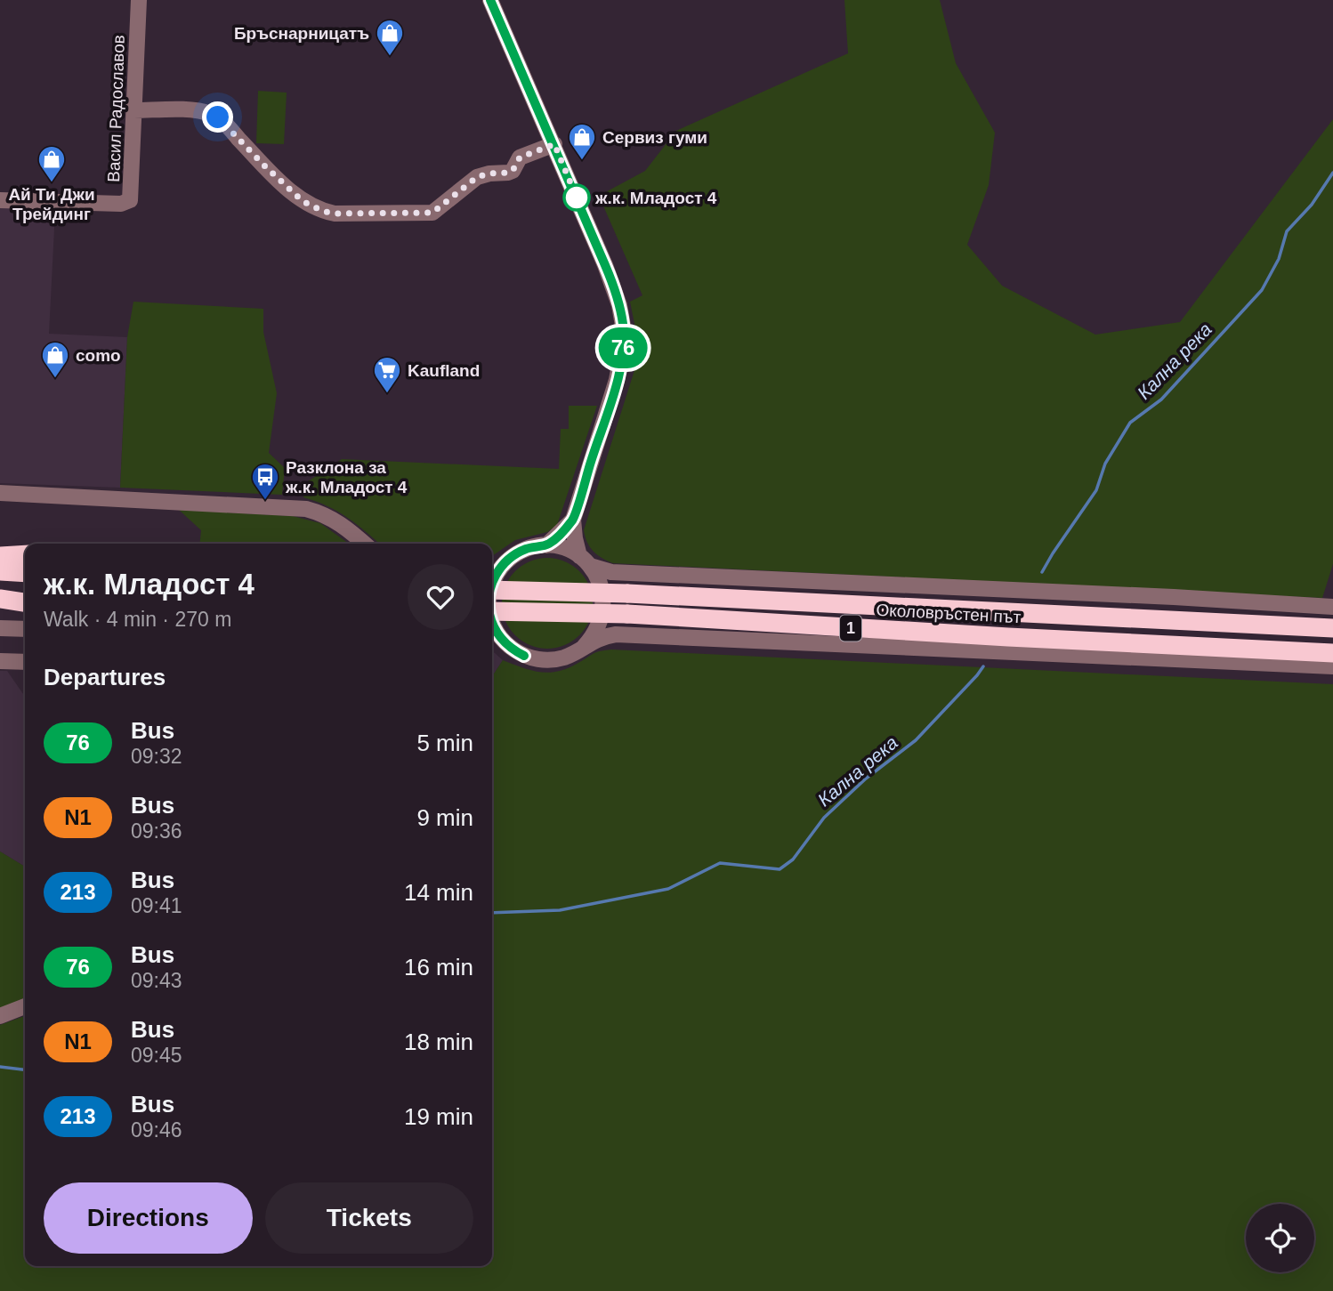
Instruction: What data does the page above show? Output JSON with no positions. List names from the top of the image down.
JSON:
{
  "streets": {
    "highway": ["Околовръстен път", "1"],
    "street": ["Васил Радославов"]
  },
  "water": ["Кална река"],
  "places": {
    "shop": [
      "Бръснарницатъ",
      "Сервиз гуми",
      "Ай Ти Джи Трейдинг",
      "como"
    ],
    "other": ["ж.к. Младост 4"],
    "supermarket": ["Kaufland"],
    "bus stop": ["Разклона за ж.к. Младост 4"]
  },
  "lines": ["bus line 76"],
  "page": {
    "on_map": "76",
    "heading": [
      ["ж.к. Младост 4", "Walk · 4 min · 270 m"],
      "Departures"
    ],
    "list": [
      {
        "mark": "76",
        "name": "Bus",
        "note": "09:32",
        "value": "5 min"
      },
      {
        "mark": "N1",
        "name": "Bus",
        "note": "09:36",
        "value": "9 min"
      },
      {
        "mark": "213",
        "name": "Bus",
        "note": "09:41",
        "value": "14 min"
      },
      {
        "mark": "76",
        "name": "Bus",
        "note": "09:43",
        "value": "16 min"
      },
      {
        "mark": "N1",
        "name": "Bus",
        "note": "09:45",
        "value": "18 min"
      },
      {
        "mark": "213",
        "name": "Bus",
        "note": "09:46",
        "value": "19 min"
      }
    ],
    "buttons": ["Directions", "Tickets"]
  }
}
